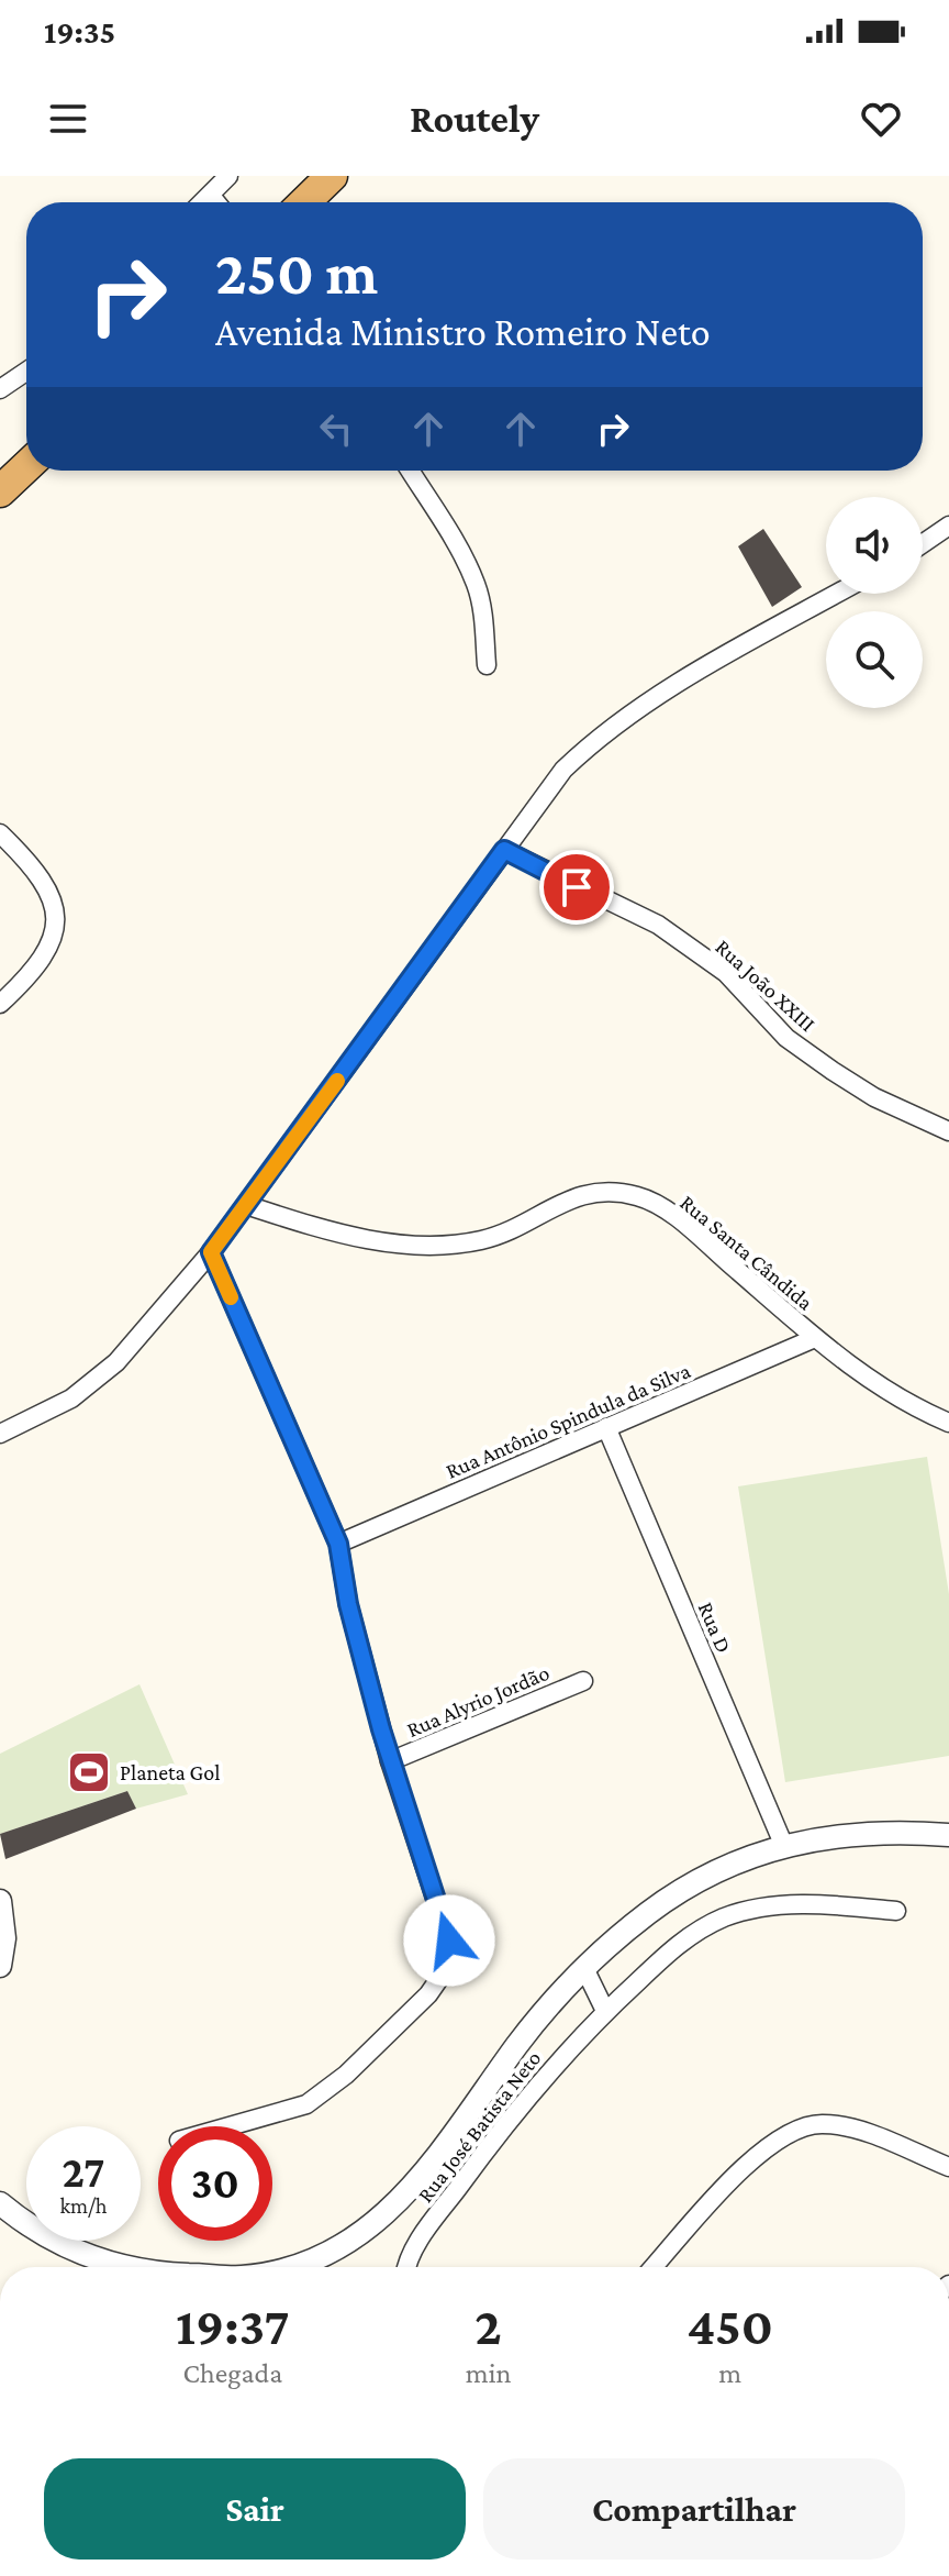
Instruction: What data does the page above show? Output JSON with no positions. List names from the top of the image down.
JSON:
{
  "streets": {
    "street": [
      "Rua João XXIII",
      "Rua Santa Cândida",
      "Rua Antônio Spindula da Silva",
      "Rua D",
      "Rua Alyrio Jordão",
      "Rua José Batista Neto"
    ]
  },
  "crossings": [
    ["Rua Santa Cândida", "Rua Antônio Spindula da Silva"],
    ["Rua Antônio Spindula da Silva", "Rua D"]
  ],
  "places": {
    "sports": ["Planeta Gol"]
  },
  "page": {
    "status": "19:35",
    "header": "Routely",
    "turn": ["250 m", "Avenida Ministro Romeiro Neto"],
    "speed": "27 km/h",
    "limit": "30",
    "eta": [
      "19:37",
      "Chegada",
      "2",
      "min",
      "450",
      "m"
    ],
    "buttons": ["Sair", "Compartilhar"]
  }
}
